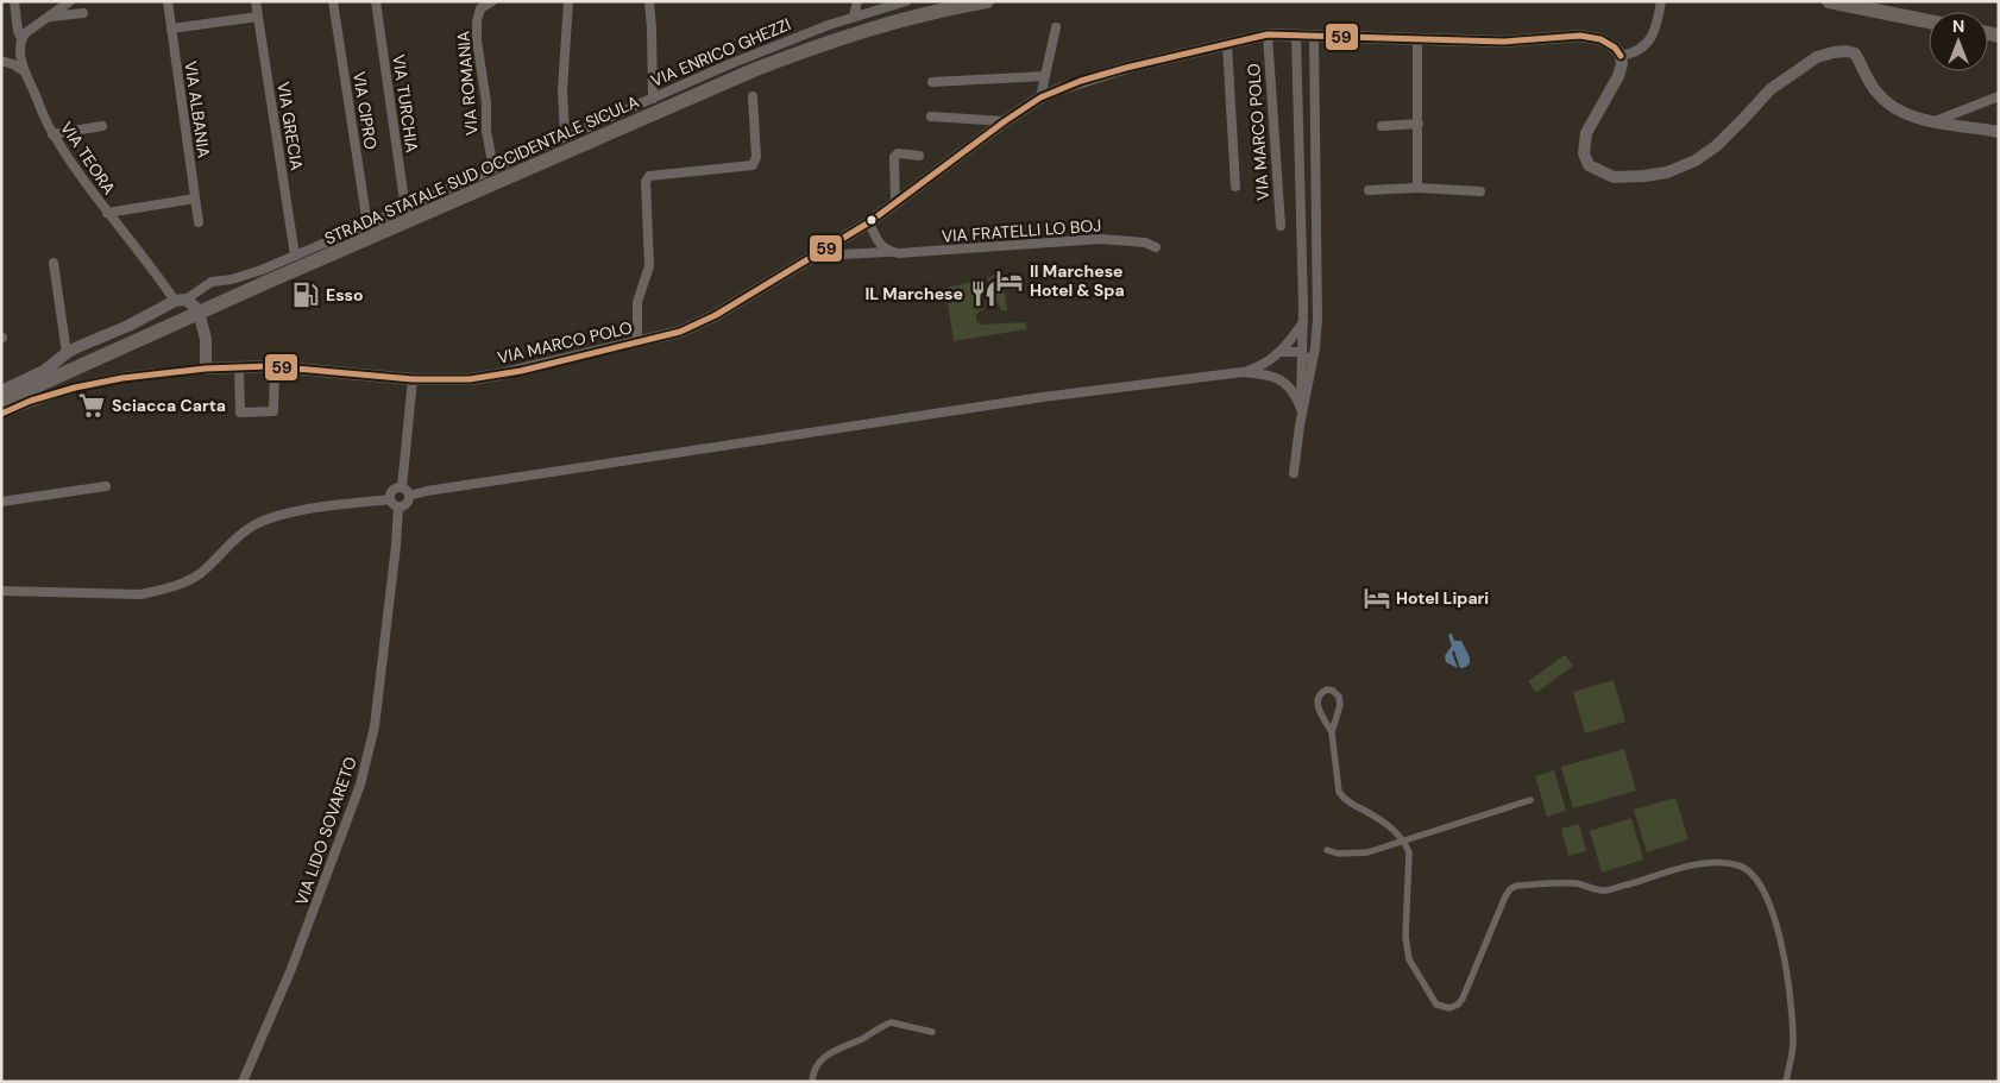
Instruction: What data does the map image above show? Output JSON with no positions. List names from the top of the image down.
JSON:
{
  "streets": {
    "main road": ["STRADA STATALE SUD OCCIDENTALE SICULA"],
    "street": [
      "VIA ENRICO GHEZZI",
      "VIA ROMANIA",
      "VIA TURCHIA",
      "VIA ALBANIA",
      "VIA CIPRO",
      "VIA GRECIA",
      "VIA MARCO POLO",
      "VIA TEORA",
      "VIA FRATELLI LO BOJ",
      "VIA LIDO SOVARETO"
    ]
  },
  "crossings": [
    ["VIA ENRICO GHEZZI", "VIA ROMANIA"],
    ["VIA ENRICO GHEZZI", "VIA TURCHIA"],
    ["VIA ENRICO GHEZZI", "VIA CIPRO"],
    ["VIA ENRICO GHEZZI", "VIA GRECIA"],
    ["VIA ENRICO GHEZZI", "VIA TEORA"],
    ["VIA MARCO POLO", "VIA FRATELLI LO BOJ"]
  ],
  "places": {
    "hotel": ["Il Marchese Hotel & Spa", "Hotel Lipari"],
    "restaurant": ["IL Marchese"],
    "fuel station": ["Esso"],
    "supermarket": ["Sciacca Carta"]
  },
  "lines": ["transit line 59"],
  "north": "top"
}
